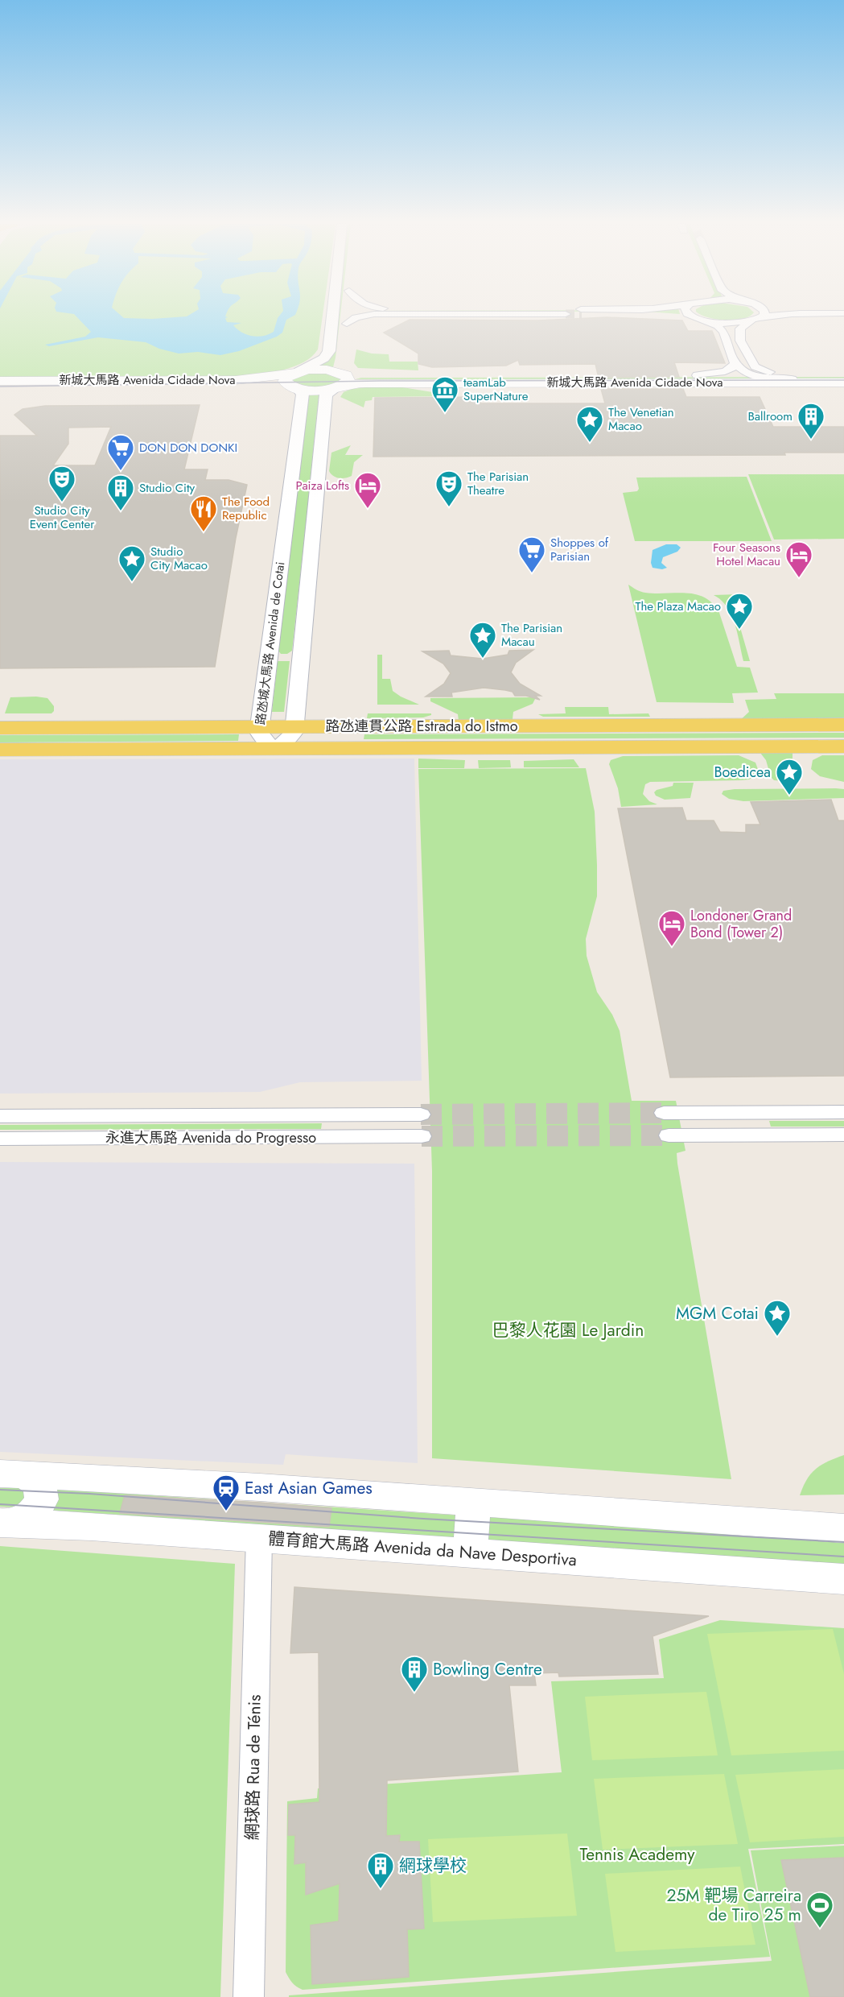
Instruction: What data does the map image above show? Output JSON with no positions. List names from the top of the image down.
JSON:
{
  "streets": {
    "main road": ["新城大馬路 Avenida Cidade Nova", "路氹連貫公路 Estrada do Istmo", "體育館大馬路 Avenida da Nave Desportiva"],
    "street": ["路氹城大馬路 Avenida de Cotai", "永進大馬路 Avenida do Progresso", "網球路 Rua de Ténis"]
  },
  "crossings": [
    ["新城大馬路 Avenida Cidade Nova", "路氹城大馬路 Avenida de Cotai"],
    ["路氹城大馬路 Avenida de Cotai", "路氹連貫公路 Estrada do Istmo"],
    ["體育館大馬路 Avenida da Nave Desportiva", "網球路 Rua de Ténis"]
  ],
  "parks": ["巴黎人花園 Le Jardin", "Tennis Academy"],
  "places": {
    "museum": ["teamLab SuperNature"],
    "building": [
      "Ballroom",
      "Studio City",
      "Bowling Centre",
      "網球學校"
    ],
    "place": [
      "The Venetian Macao",
      "Studio City Macao",
      "The Plaza Macao",
      "The Parisian Macau",
      "Boedicea",
      "MGM Cotai"
    ],
    "supermarket": ["DON DON DONKI", "Shoppes of Parisian"],
    "theatre": ["Studio City Event Center", "The Parisian Theatre"],
    "hotel": ["Paiza Lofts", "Four Seasons Hotel Macau", "Londoner Grand Bond (Tower 2)"],
    "restaurant": ["The Food Republic"],
    "station": ["East Asian Games"],
    "sports": ["25M 靶場 Carreira de Tiro 25 m"]
  }
}
